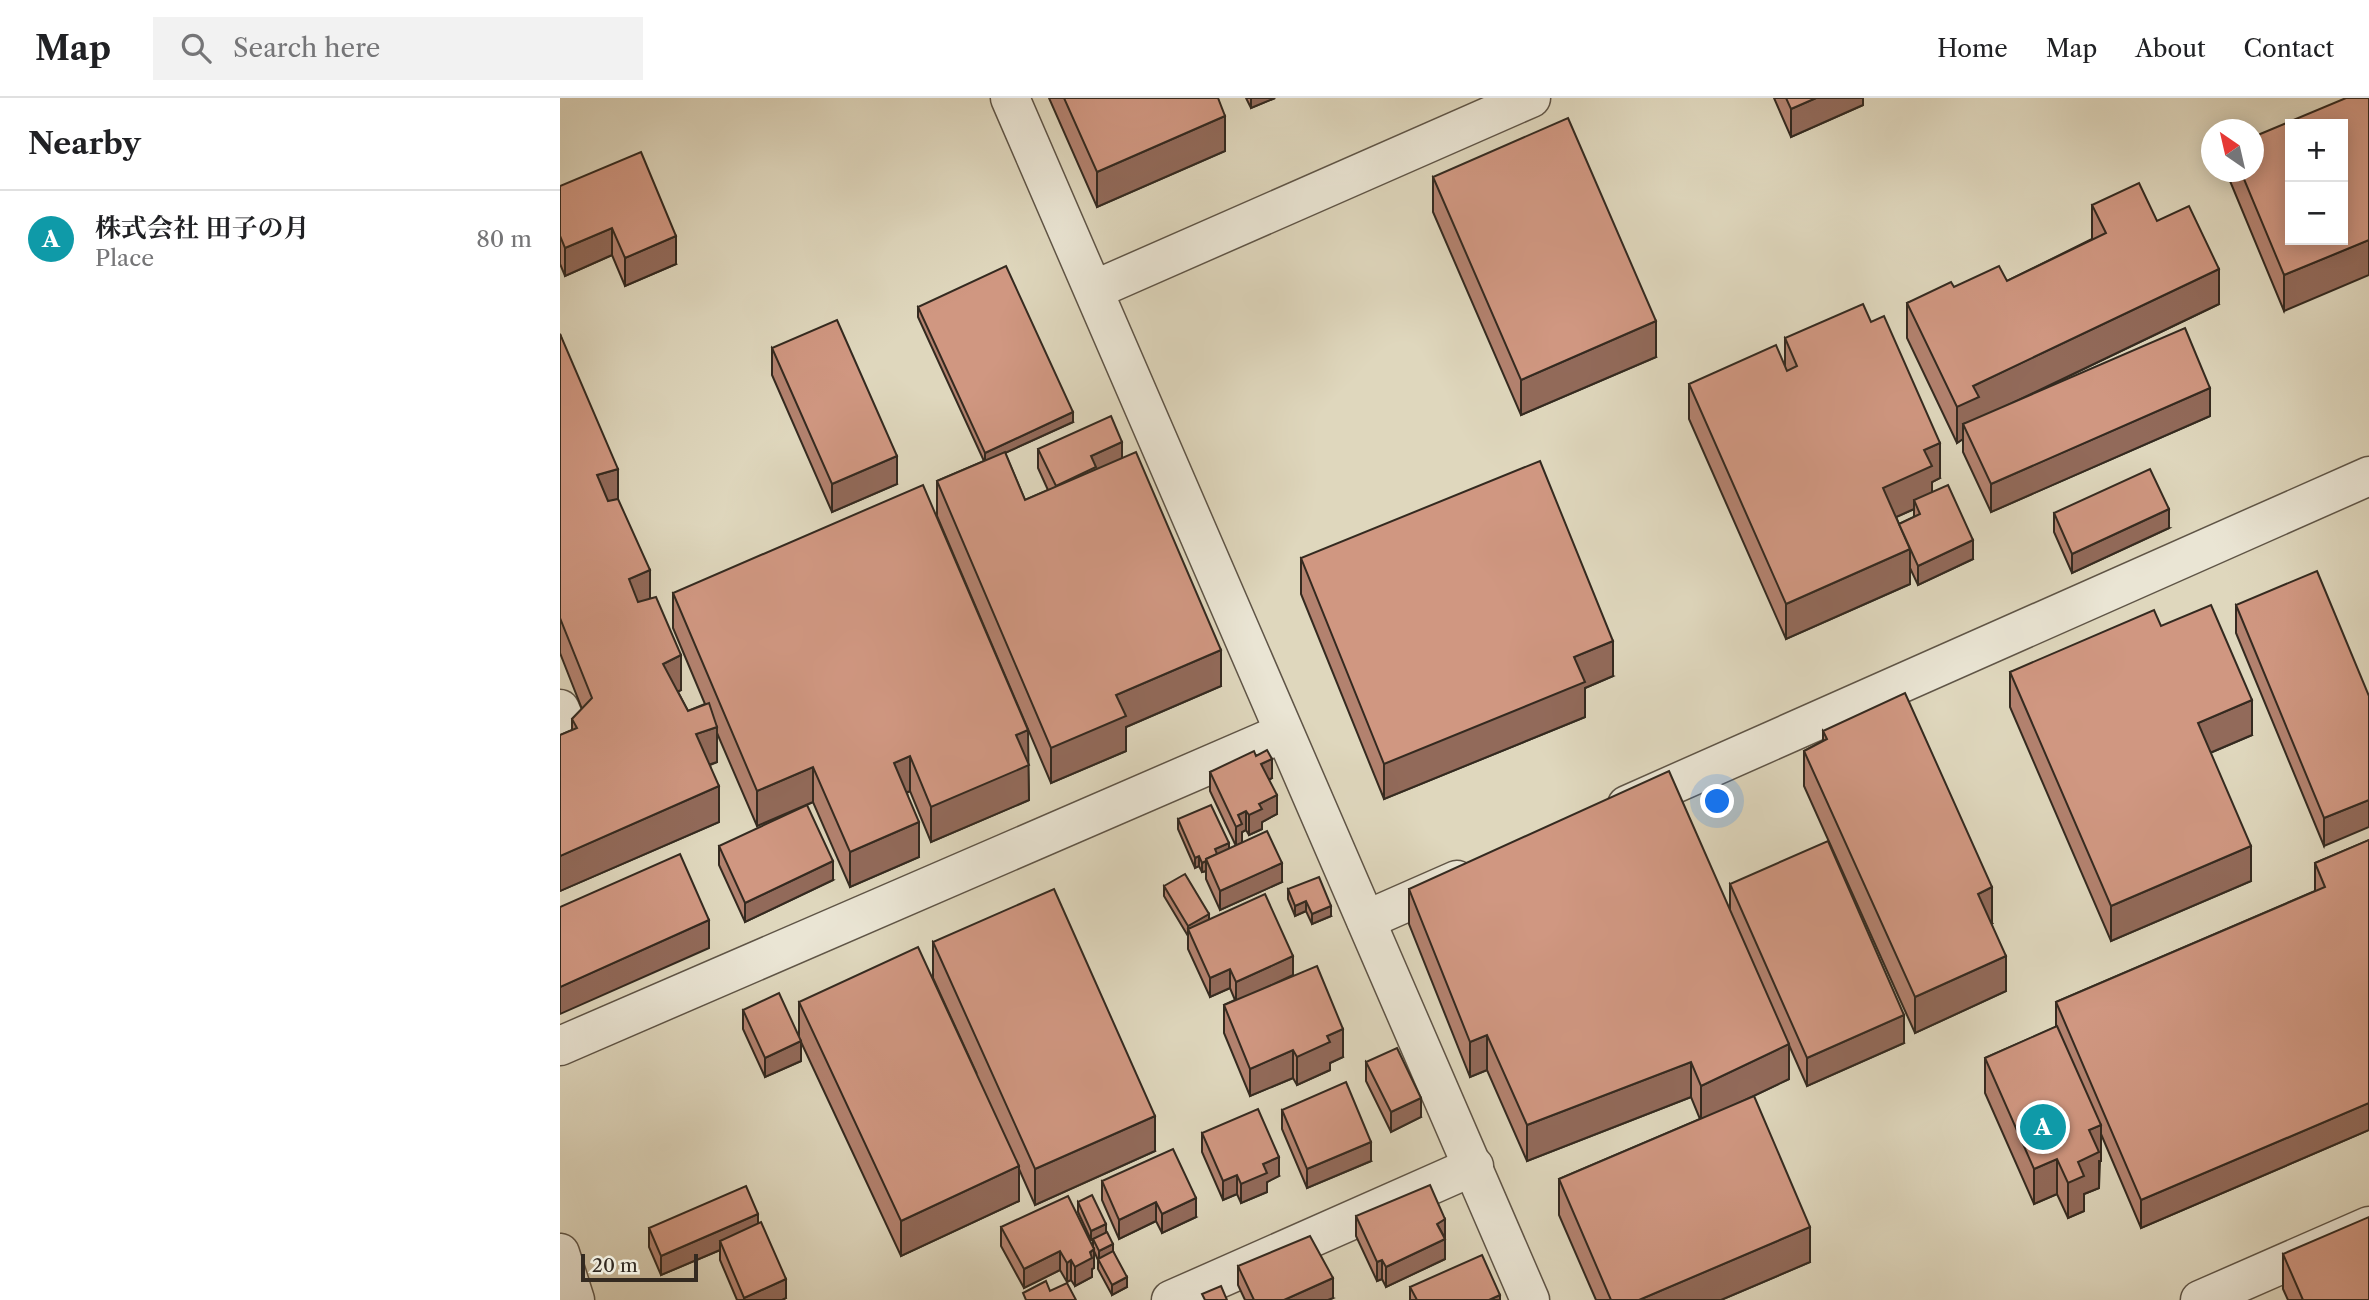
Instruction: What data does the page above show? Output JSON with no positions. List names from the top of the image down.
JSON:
{
  "scale_bar": "20 m",
  "north": "top left",
  "page": {
    "header": "Map",
    "search": "Search here",
    "nav": [
      "Home",
      "Map",
      "About",
      "Contact"
    ],
    "heading": "Nearby",
    "map_buttons": ["+", "−"],
    "list": [
      {
        "mark": "A",
        "name": "株式会社 田子の月",
        "note": "Place",
        "value": "80 m"
      }
    ],
    "pins": "A",
    "scale": "20 m"
  }
}
